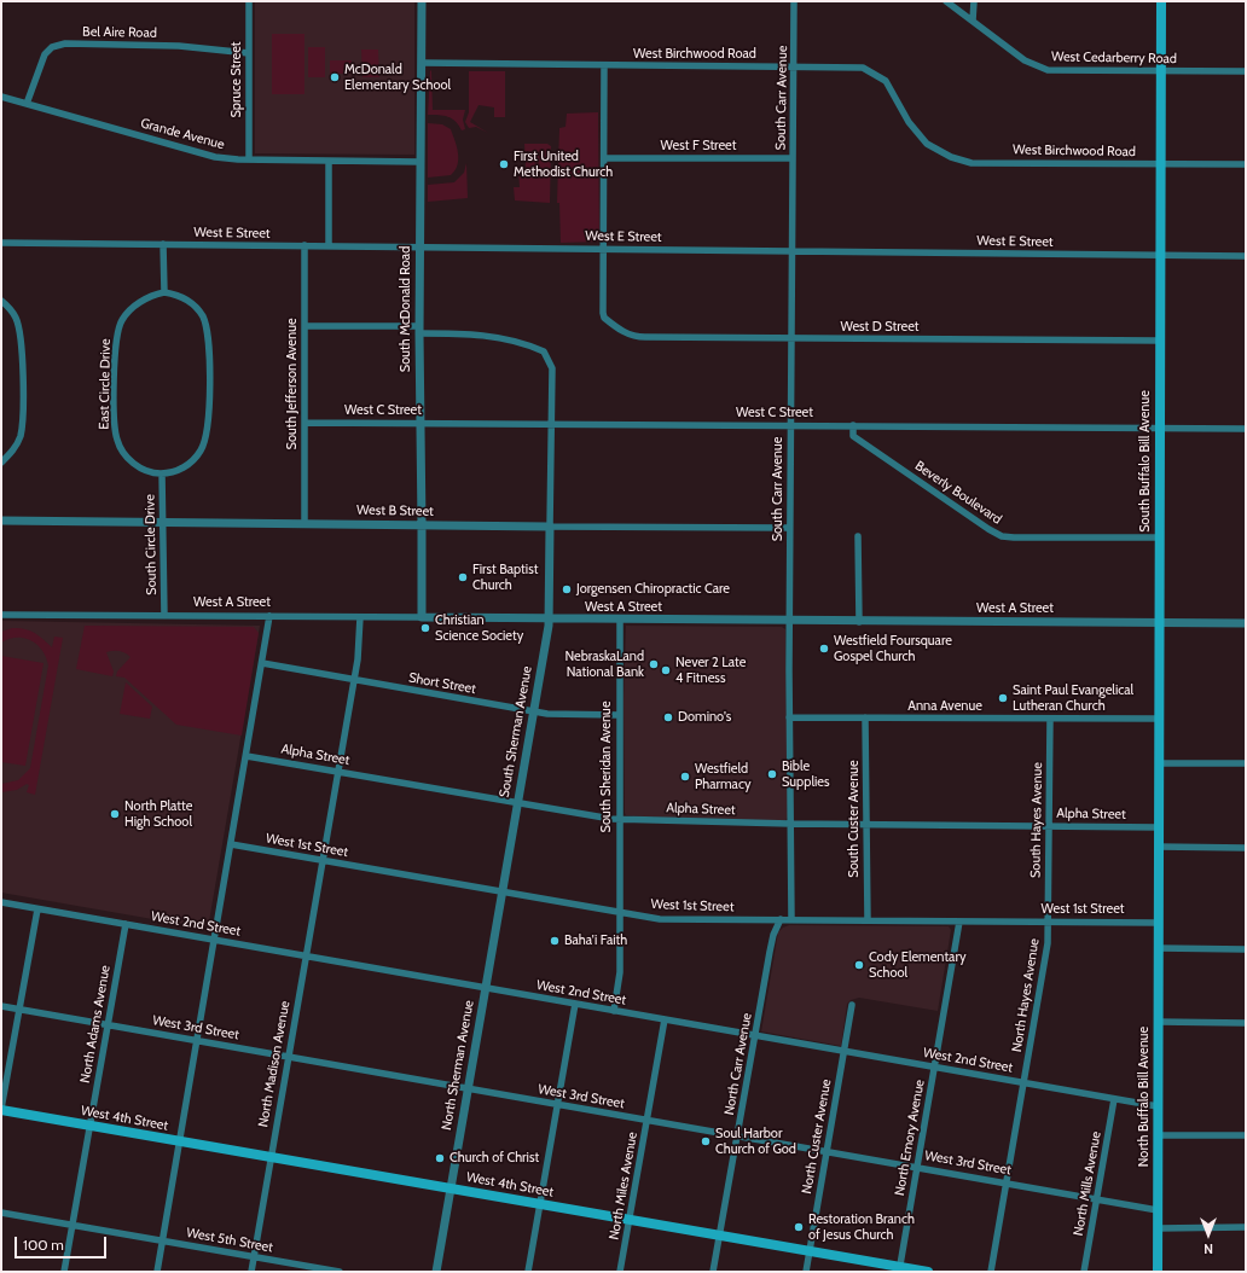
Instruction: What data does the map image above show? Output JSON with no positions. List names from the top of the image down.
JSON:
{
  "streets": {
    "main road": ["South Buffalo Bill Avenue", "North Buffalo Bill Avenue", "West 4th Street"],
    "street": [
      "Bel Aire Road",
      "West Birchwood Road",
      "West Cedarberry Road",
      "Spruce Street",
      "South Carr Avenue",
      "Grande Avenue",
      "West F Street",
      "West E Street",
      "South McDonald Road",
      "West D Street",
      "East Circle Drive",
      "South Jefferson Avenue",
      "West C Street",
      "Beverly Boulevard",
      "West B Street",
      "South Circle Drive",
      "West A Street",
      "Short Street",
      "Anna Avenue",
      "South Sherman Avenue",
      "Alpha Street",
      "South Sheridan Avenue",
      "South Custer Avenue",
      "South Hayes Avenue",
      "West 1st Street",
      "West 2nd Street",
      "North Hayes Avenue",
      "North Adams Avenue",
      "West 3rd Street",
      "North Madison Avenue",
      "North Carr Avenue",
      "North Sherman Avenue",
      "North Custer Avenue",
      "North Emory Avenue",
      "North Mills Avenue",
      "North Miles Avenue",
      "West 5th Street"
    ]
  },
  "crossings": [
    ["Bel Aire Road", "Spruce Street"],
    ["Bel Aire Road", "Grande Avenue"],
    ["West Birchwood Road", "South Carr Avenue"],
    ["West Birchwood Road", "South McDonald Road"],
    ["West Birchwood Road", "South Buffalo Bill Avenue"],
    ["West Cedarberry Road", "South Buffalo Bill Avenue"],
    ["Spruce Street", "Grande Avenue"],
    ["South Carr Avenue", "West F Street"],
    ["South Carr Avenue", "West E Street"],
    ["South Carr Avenue", "West D Street"],
    ["South Carr Avenue", "West C Street"],
    ["South Carr Avenue", "West B Street"],
    ["South Carr Avenue", "West A Street"],
    ["South Carr Avenue", "Anna Avenue"],
    ["South Carr Avenue", "Alpha Street"],
    ["South Carr Avenue", "West 1st Street"],
    ["Grande Avenue", "South McDonald Road"],
    ["West E Street", "South McDonald Road"],
    ["West E Street", "West D Street"],
    ["West E Street", "South Jefferson Avenue"],
    ["West E Street", "South Buffalo Bill Avenue"],
    ["South McDonald Road", "West C Street"],
    ["South McDonald Road", "West B Street"],
    ["South McDonald Road", "West A Street"],
    ["South McDonald Road", "South Sherman Avenue"],
    ["West D Street", "South Buffalo Bill Avenue"],
    ["East Circle Drive", "South Circle Drive"],
    ["South Jefferson Avenue", "West C Street"],
    ["South Jefferson Avenue", "West B Street"],
    ["West C Street", "South Buffalo Bill Avenue"],
    ["West C Street", "Beverly Boulevard"],
    ["West C Street", "South Sherman Avenue"],
    ["South Buffalo Bill Avenue", "Beverly Boulevard"],
    ["South Buffalo Bill Avenue", "West A Street"],
    ["South Buffalo Bill Avenue", "Anna Avenue"],
    ["South Buffalo Bill Avenue", "Alpha Street"],
    ["South Buffalo Bill Avenue", "West 1st Street"],
    ["South Buffalo Bill Avenue", "North Buffalo Bill Avenue"],
    ["West B Street", "South Circle Drive"],
    ["West B Street", "South Sherman Avenue"],
    ["South Circle Drive", "West A Street"],
    ["West A Street", "South Sherman Avenue"],
    ["West A Street", "South Sheridan Avenue"],
    ["West A Street", "North Madison Avenue"],
    ["Short Street", "South Sherman Avenue"],
    ["Short Street", "South Sheridan Avenue"],
    ["Short Street", "North Madison Avenue"],
    ["Anna Avenue", "South Custer Avenue"],
    ["Anna Avenue", "South Hayes Avenue"],
    ["South Sherman Avenue", "Alpha Street"],
    ["South Sherman Avenue", "West 1st Street"],
    ["South Sherman Avenue", "North Sherman Avenue"],
    ["Alpha Street", "South Sheridan Avenue"],
    ["Alpha Street", "South Custer Avenue"],
    ["Alpha Street", "South Hayes Avenue"],
    ["Alpha Street", "North Madison Avenue"],
    ["South Sheridan Avenue", "West 1st Street"],
    ["South Sheridan Avenue", "West 2nd Street"],
    ["South Custer Avenue", "West 1st Street"],
    ["South Hayes Avenue", "West 1st Street"],
    ["South Hayes Avenue", "North Hayes Avenue"],
    ["West 1st Street", "North Hayes Avenue"],
    ["West 1st Street", "North Madison Avenue"],
    ["West 1st Street", "North Carr Avenue"],
    ["West 1st Street", "North Sherman Avenue"],
    ["West 1st Street", "North Buffalo Bill Avenue"],
    ["West 1st Street", "North Emory Avenue"],
    ["West 2nd Street", "North Hayes Avenue"],
    ["West 2nd Street", "North Adams Avenue"],
    ["West 2nd Street", "North Madison Avenue"],
    ["West 2nd Street", "North Carr Avenue"],
    ["West 2nd Street", "North Sherman Avenue"],
    ["West 2nd Street", "North Buffalo Bill Avenue"],
    ["West 2nd Street", "North Custer Avenue"],
    ["West 2nd Street", "North Emory Avenue"],
    ["West 2nd Street", "North Mills Avenue"],
    ["West 2nd Street", "North Miles Avenue"],
    ["North Hayes Avenue", "West 3rd Street"],
    ["North Adams Avenue", "West 3rd Street"],
    ["North Adams Avenue", "West 4th Street"],
    ["North Adams Avenue", "West 5th Street"],
    ["West 3rd Street", "North Madison Avenue"],
    ["West 3rd Street", "North Carr Avenue"],
    ["West 3rd Street", "North Sherman Avenue"],
    ["West 3rd Street", "North Buffalo Bill Avenue"],
    ["West 3rd Street", "North Custer Avenue"],
    ["West 3rd Street", "North Emory Avenue"],
    ["West 3rd Street", "North Mills Avenue"],
    ["West 3rd Street", "North Miles Avenue"],
    ["North Madison Avenue", "West 4th Street"],
    ["North Madison Avenue", "West 5th Street"],
    ["North Carr Avenue", "West 4th Street"],
    ["North Sherman Avenue", "West 4th Street"],
    ["West 4th Street", "North Custer Avenue"],
    ["West 4th Street", "North Emory Avenue"],
    ["West 4th Street", "North Miles Avenue"]
  ],
  "places": [
    "McDonald Elementary School",
    "First United Methodist Church",
    "First Baptist Church",
    "Jorgensen Chiropractic Care",
    "Christian Science Society",
    "Westfield Foursquare Gospel Church",
    "NebraskaLand National Bank",
    "Never 2 Late 4 Fitness",
    "Saint Paul Evangelical Lutheran Church",
    "Domino's",
    "Bible Supplies",
    "Westfield Pharmacy",
    "North Platte High School",
    "Baha'i Faith",
    "Cody Elementary School",
    "Soul Harbor Church of God",
    "Church of Christ",
    "Restoration Branch of Jesus Church"
  ],
  "scale_bar": "100 m",
  "north": "bottom"
}
